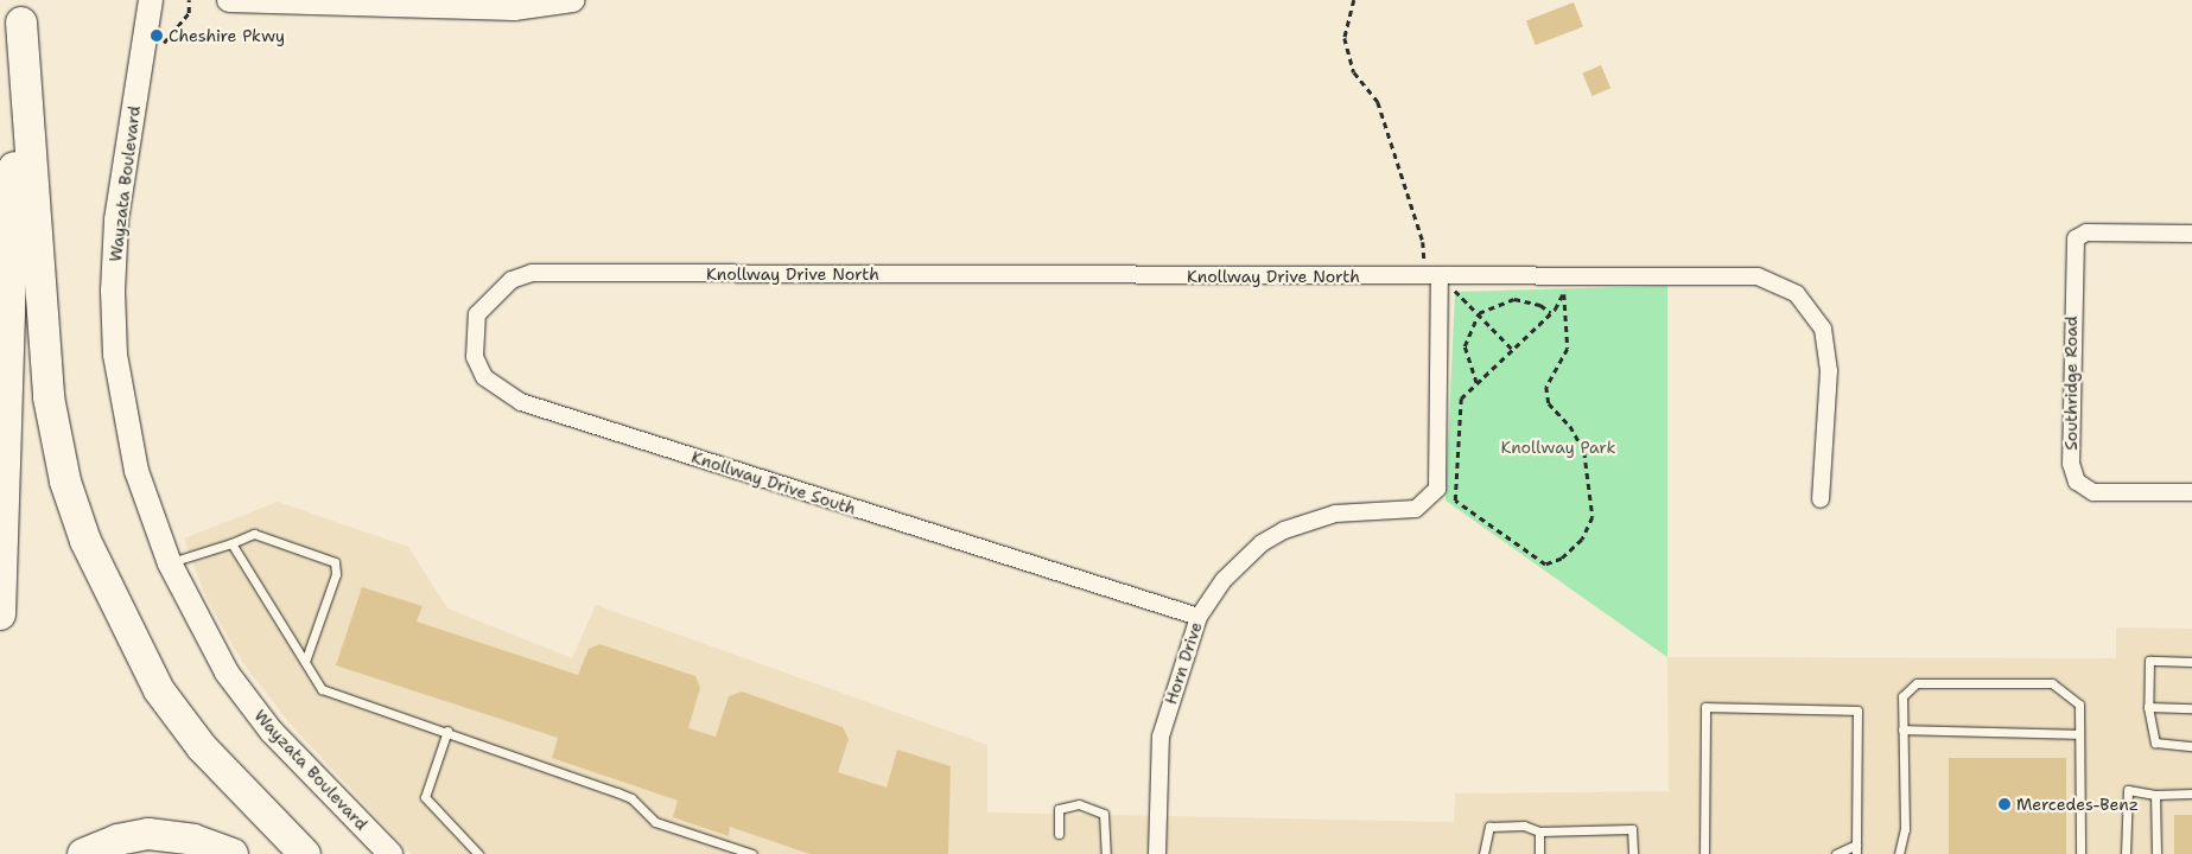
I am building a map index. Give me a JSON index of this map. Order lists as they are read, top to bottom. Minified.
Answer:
{"streets":{"street":["Wayzata Boulevard","Knollway Drive North","Southridge Road","Knollway Drive South","Horn Drive"]},"crossings":[["Knollway Drive North","Knollway Drive South"],["Knollway Drive North","Horn Drive"],["Knollway Drive South","Horn Drive"]],"parks":["Knollway Park"],"places":["Cheshire Pkwy","Mercedes-Benz"]}
